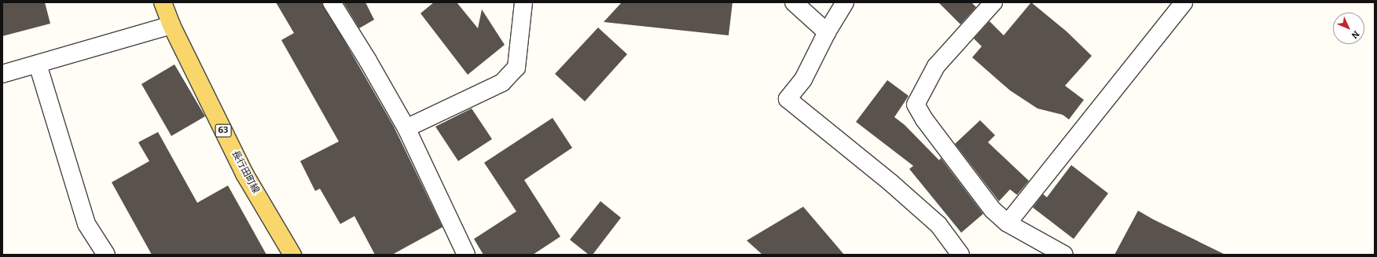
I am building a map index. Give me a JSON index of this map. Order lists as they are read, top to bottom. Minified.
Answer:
{"streets":{"main road":["63","長行田町線"]},"north":"bottom right"}
